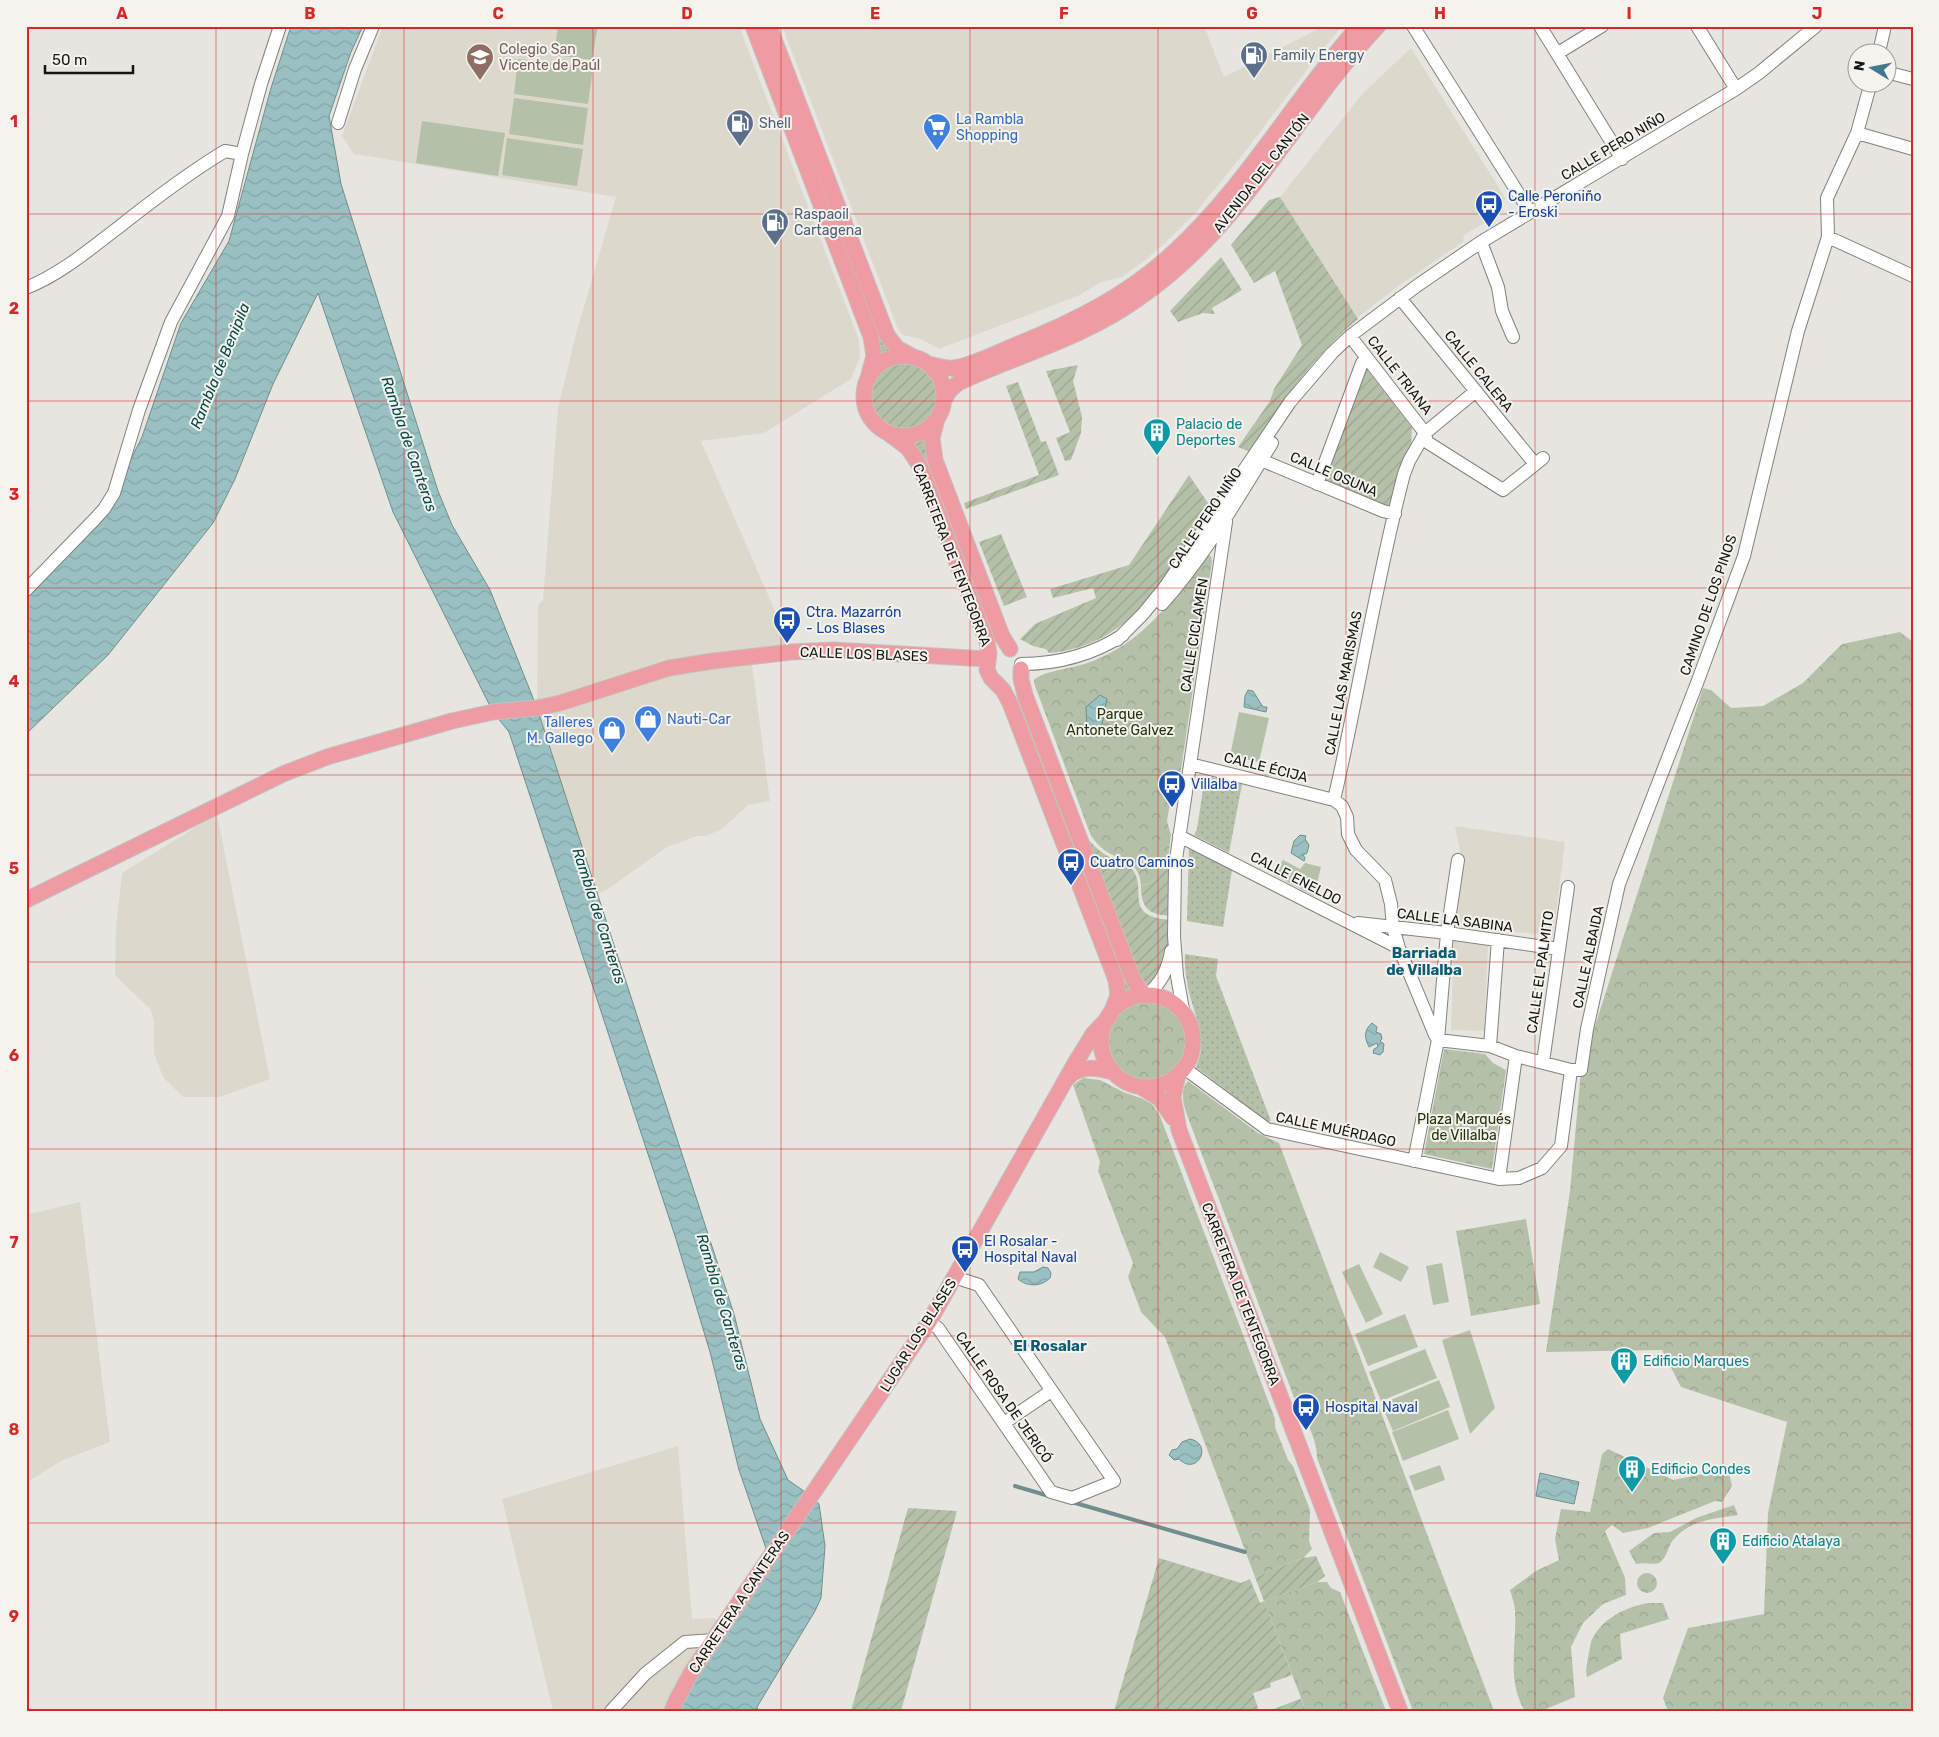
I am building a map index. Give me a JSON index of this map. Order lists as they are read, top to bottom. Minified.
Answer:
{"streets":{"main road":["AVENIDA DEL CANTÓN","CARRETERA DE TENTEGORRA","CALLE LOS BLASES","LUGAR LOS BLASES","CARRETERA A CANTERAS"],"street":["CALLE PERO NIÑO","CALLE CALERA","CALLE TRIANA","CALLE OSUNA","CAMINO DE LOS PINOS","CALLE CICLAMEN","CALLE LAS MARISMAS","CALLE ÉCIJA","CALLE ENELDO","CALLE LA SABINA","CALLE ALBAIDA","CALLE EL PALMITO","CALLE MUÉRDAGO","CALLE ROSA DE JERICÓ"]},"crossings":[["CALLE PERO NIÑO","CALLE CALERA"],["CALLE PERO NIÑO","CALLE TRIANA"],["CALLE PERO NIÑO","CALLE OSUNA"],["CALLE PERO NIÑO","CARRETERA DE TENTEGORRA"],["CALLE PERO NIÑO","CALLE CICLAMEN"],["CALLE PERO NIÑO","CALLE LOS BLASES"],["AVENIDA DEL CANTÓN","CARRETERA DE TENTEGORRA"],["CALLE CALERA","CALLE TRIANA"],["CALLE TRIANA","CALLE LAS MARISMAS"],["CALLE OSUNA","CALLE LAS MARISMAS"],["CARRETERA DE TENTEGORRA","CALLE CICLAMEN"],["CARRETERA DE TENTEGORRA","CALLE LOS BLASES"],["CARRETERA DE TENTEGORRA","CALLE MUÉRDAGO"],["CARRETERA DE TENTEGORRA","LUGAR LOS BLASES"],["CAMINO DE LOS PINOS","CALLE ALBAIDA"],["CALLE CICLAMEN","CALLE ÉCIJA"],["CALLE CICLAMEN","CALLE ENELDO"],["CALLE CICLAMEN","CALLE MUÉRDAGO"],["CALLE CICLAMEN","LUGAR LOS BLASES"],["CALLE LAS MARISMAS","CALLE ÉCIJA"],["CALLE ENELDO","CALLE LA SABINA"],["CALLE LA SABINA","CALLE EL PALMITO"],["CALLE ALBAIDA","CALLE MUÉRDAGO"],["CALLE MUÉRDAGO","LUGAR LOS BLASES"],["LUGAR LOS BLASES","CALLE ROSA DE JERICÓ"],["LUGAR LOS BLASES","CARRETERA A CANTERAS"]],"districts":["Barriada de Villalba","El Rosalar"],"water":["Rambla de Benipila","Rambla de Canteras"],"parks":["Parque Antonete Galvez","Plaza Marqués de Villalba"],"places":{"fuel station":["Family Energy","Shell","Raspaoil Cartagena"],"school or university":["Colegio San Vicente de Paúl"],"supermarket":["La Rambla Shopping"],"bus stop":["Calle Peroniño - Eroski","Ctra. Mazarrón - Los Blases","Villalba","Cuatro Caminos","El Rosalar - Hospital Naval","Hospital Naval"],"building":["Palacio de Deportes","Edificio Marques","Edificio Condes","Edificio Atalaya"],"shop":["Nauti-Car","Talleres M. Gallego"]},"scale_bar":"50 m","north":"left","grid":{"columns":["A","B","C","D","E","F","G","H","I","J"],"rows":["1","2","3","4","5","6","7","8","9"]}}
